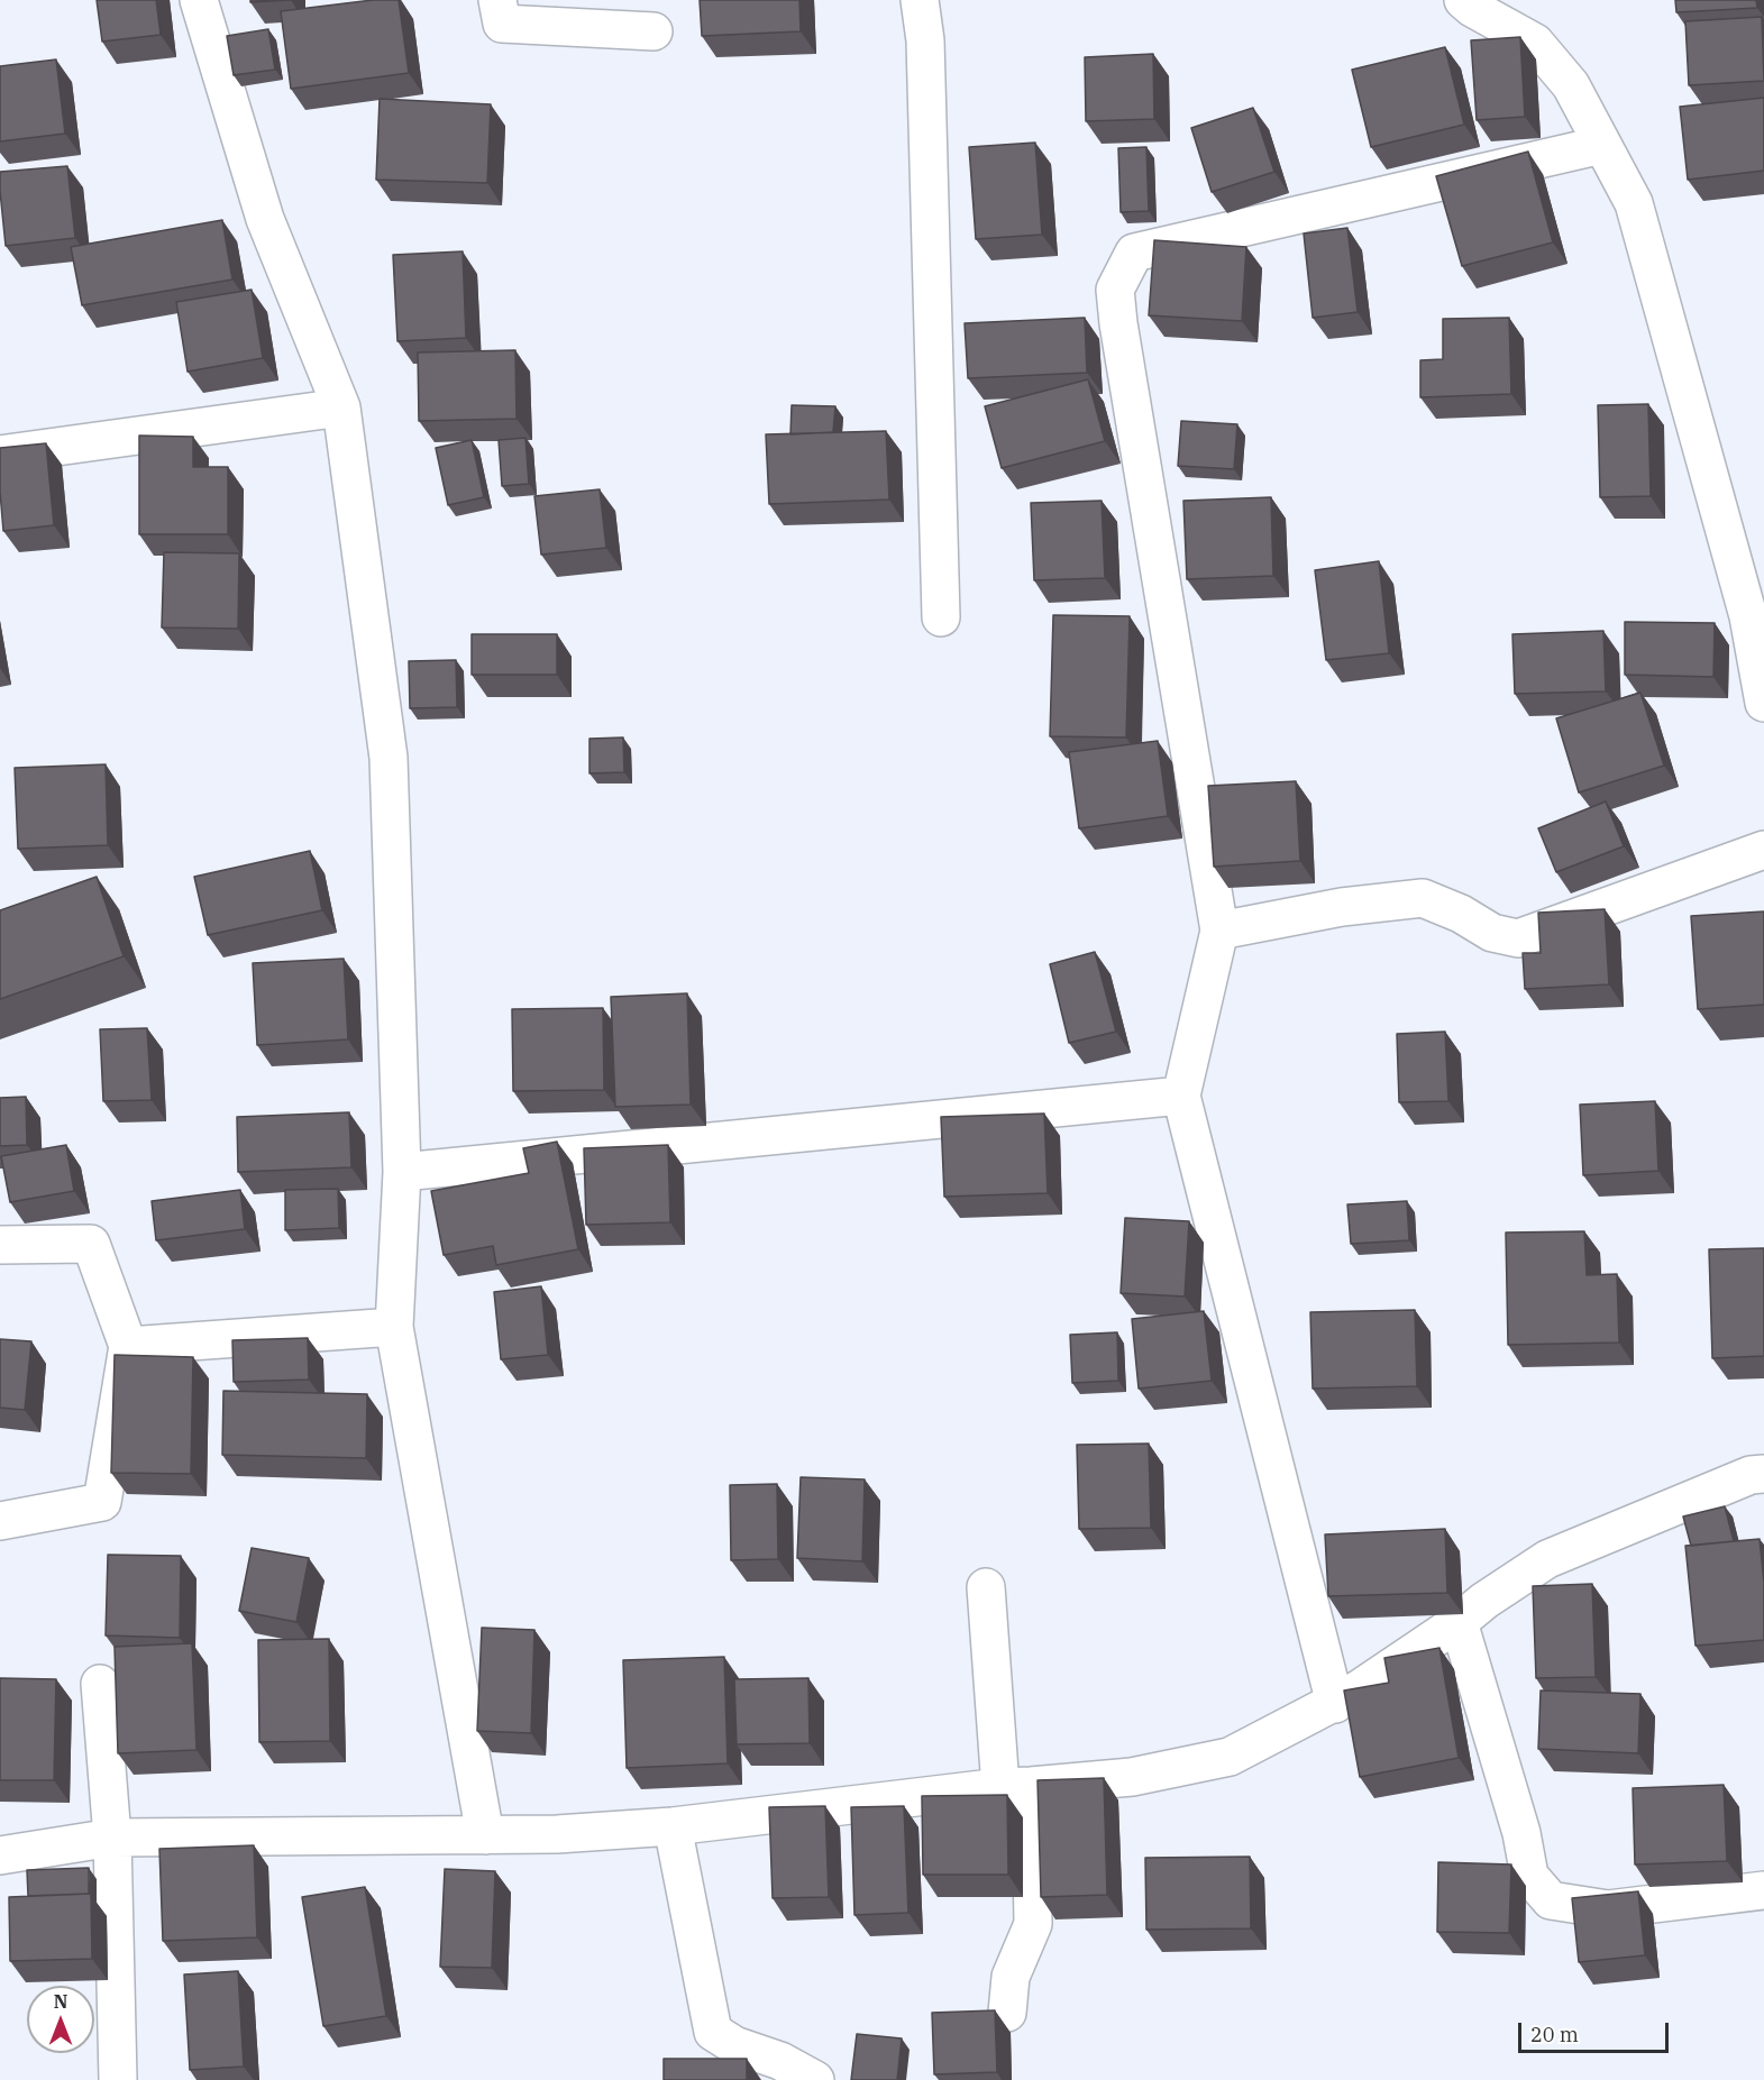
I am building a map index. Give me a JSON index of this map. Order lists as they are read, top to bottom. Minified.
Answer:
{"scale_bar":"20 m","north":"top"}
